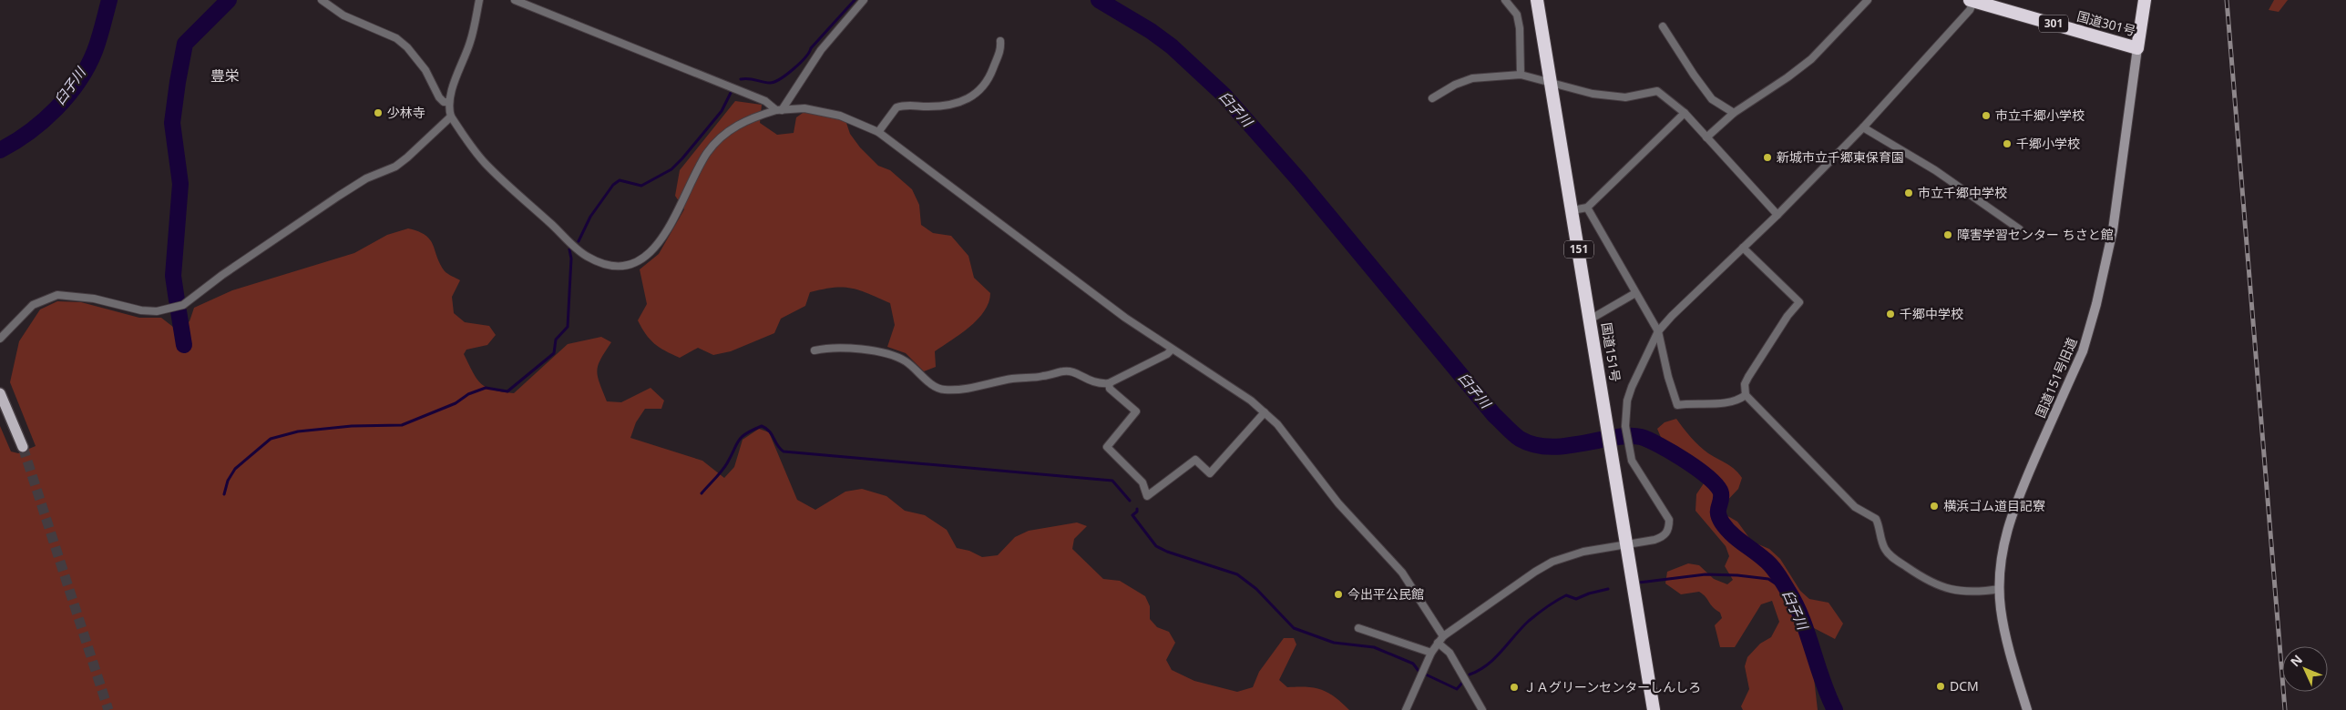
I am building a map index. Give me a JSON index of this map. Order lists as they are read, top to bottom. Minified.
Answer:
{"streets":{"highway":["301","国道301号","151","国道151号"],"street":["国道151号旧道"]},"crossings":[["国道301号","国道151号旧道"]],"districts":["豊栄"],"water":["臼子川"],"places":["少林寺","市立千郷小学校","千郷小学校","新城市立千郷東保育園","市立千郷中学校","障害学習センター ちさと館","千郷中学校","横浜ゴム道目記寮","今出平公民館","DCM","ＪＡグリーンセンターしんしろ"],"north":"top left"}
